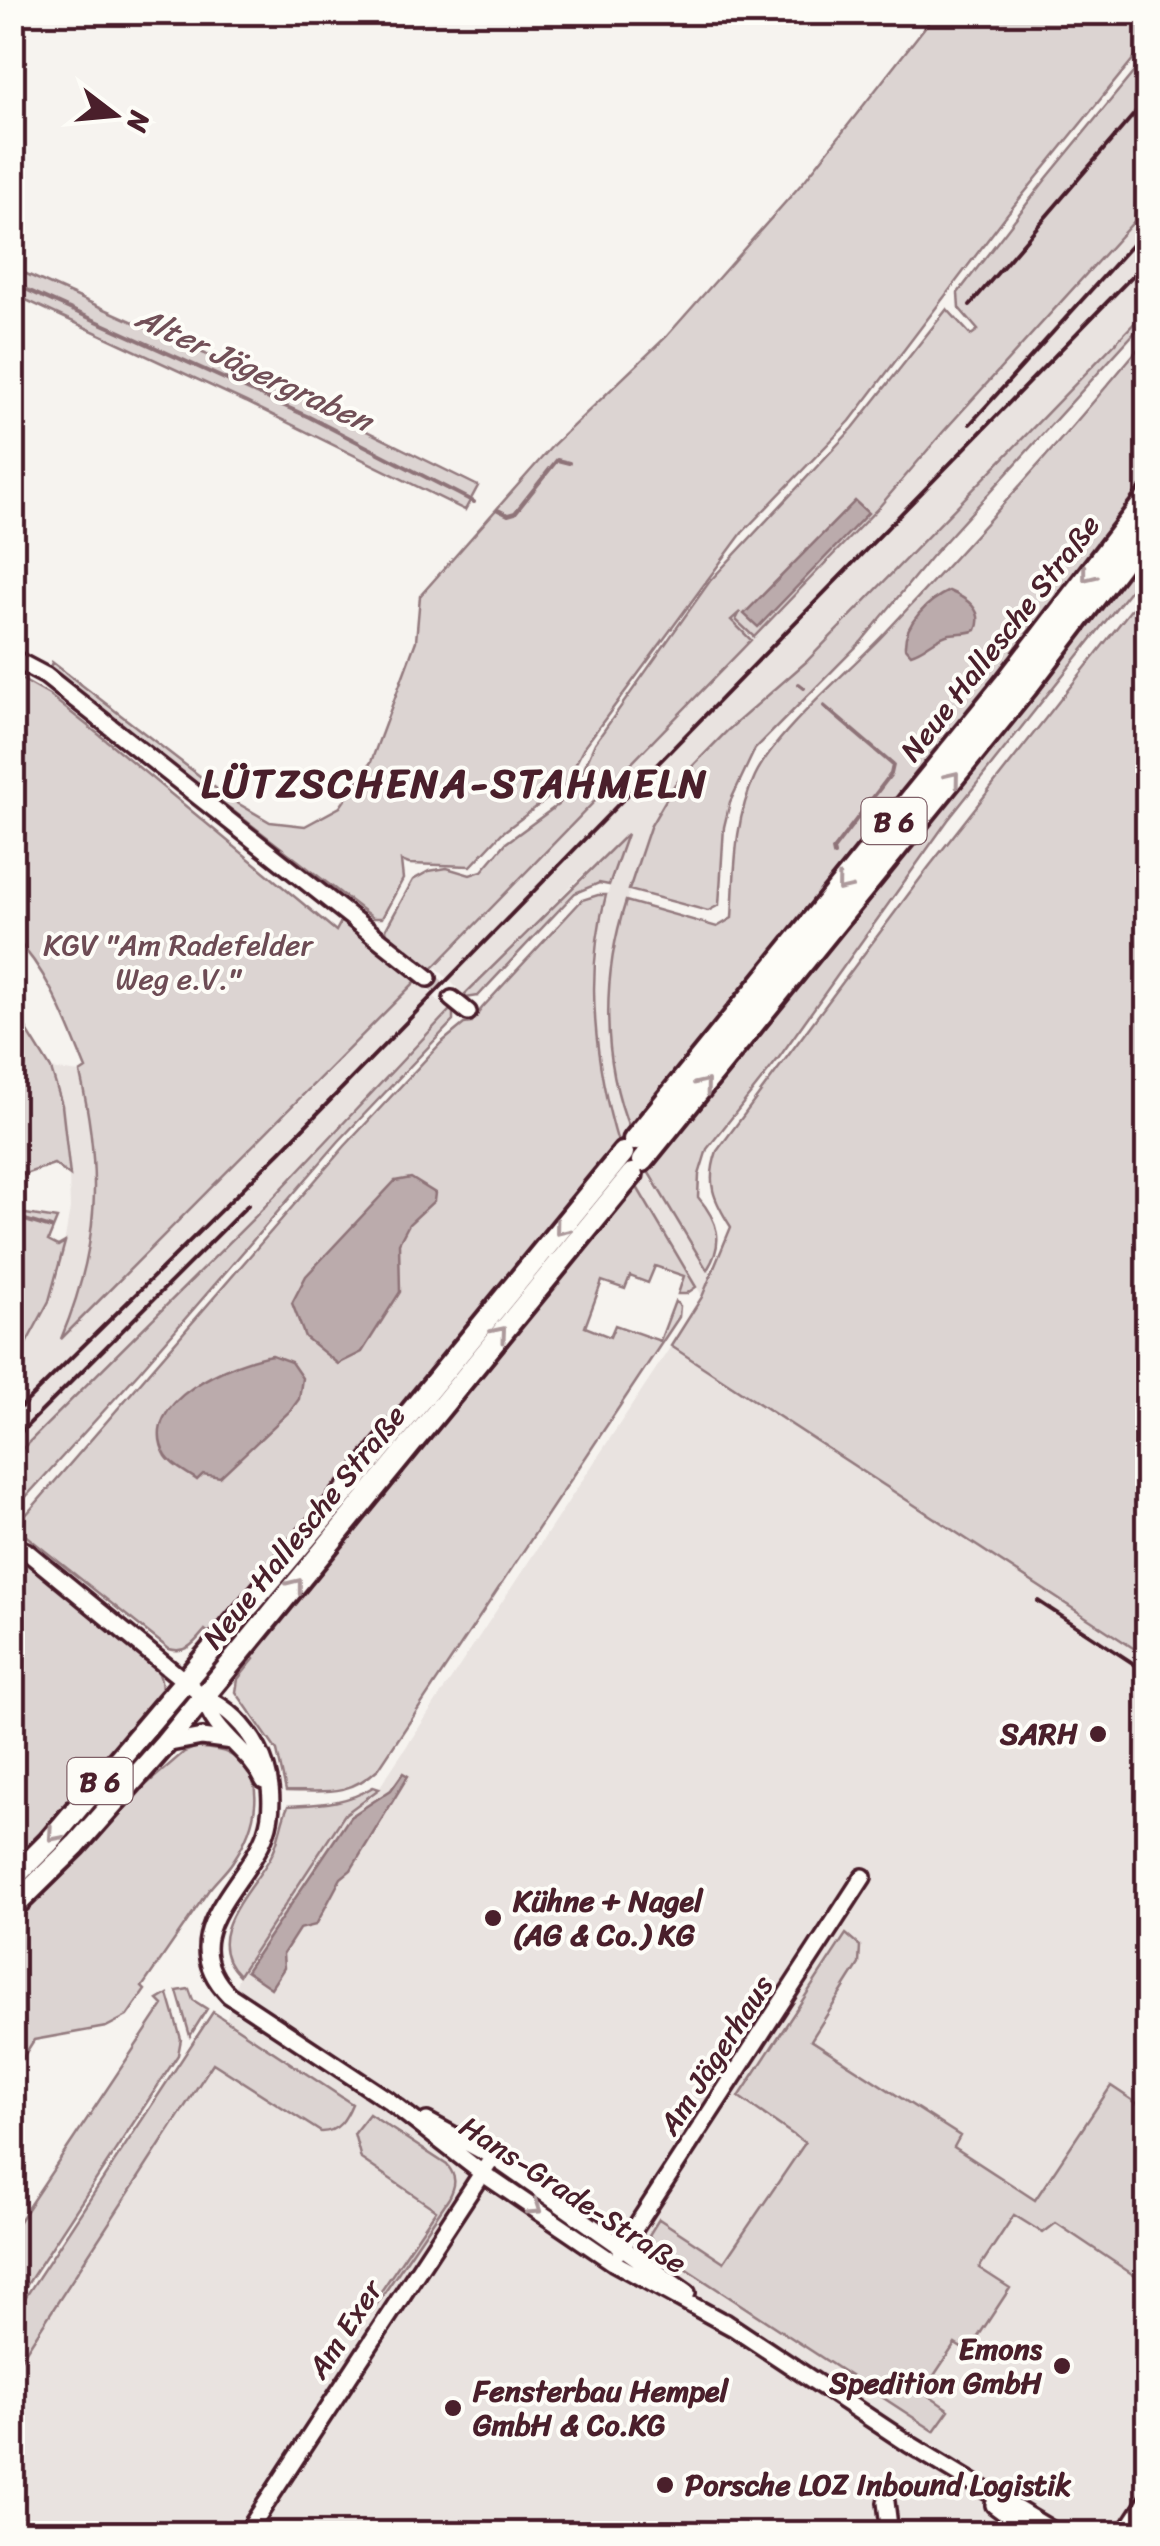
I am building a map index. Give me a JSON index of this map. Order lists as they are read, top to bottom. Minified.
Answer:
{"streets":{"main road":["Neue Hallesche Straße","B 6"],"street":["Am Jägerhaus","Hans-Grade-Straße","Am Exer"]},"crossings":[["Neue Hallesche Straße","Hans-Grade-Straße"],["Am Jägerhaus","Hans-Grade-Straße"],["Hans-Grade-Straße","Am Exer"]],"districts":["LÜTZSCHENA-STAHMELN"],"water":["Alter Jägergraben"],"parks":["KGV \"Am Radefelder Weg e.V.\""],"places":["SARH","Kühne + Nagel (AG & Co.) KG","Emons Spedition GmbH","Fensterbau Hempel GmbH & Co.KG","Porsche LOZ Inbound Logistik"],"north":"right"}
